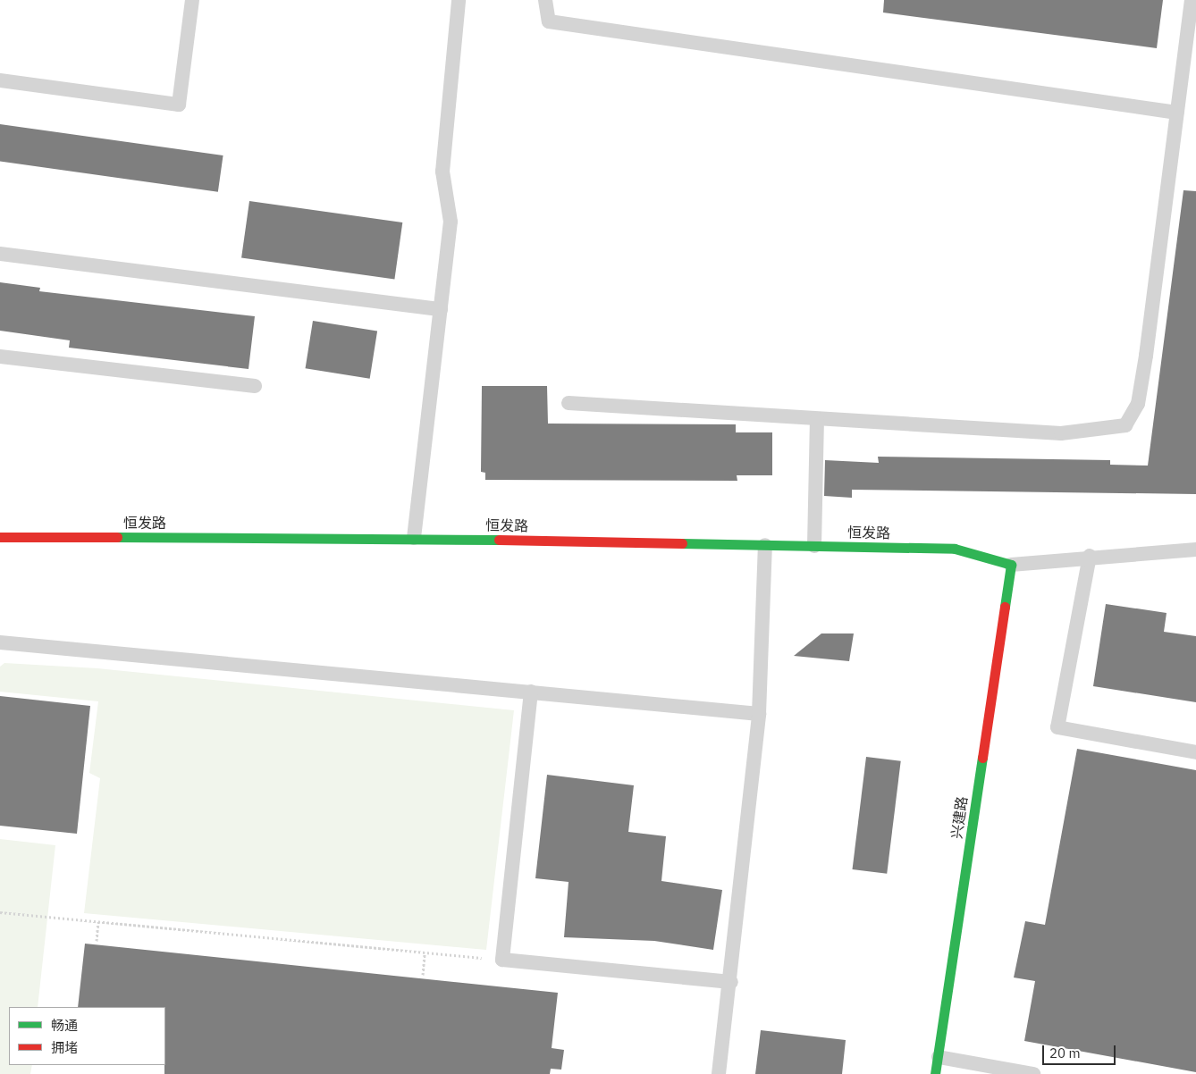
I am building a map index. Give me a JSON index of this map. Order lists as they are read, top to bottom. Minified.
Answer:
{"streets":{"street":["恒发路","兴建路"]},"crossings":[["恒发路","兴建路"]],"legend":["畅通","拥堵"],"scale_bar":"20 m"}
